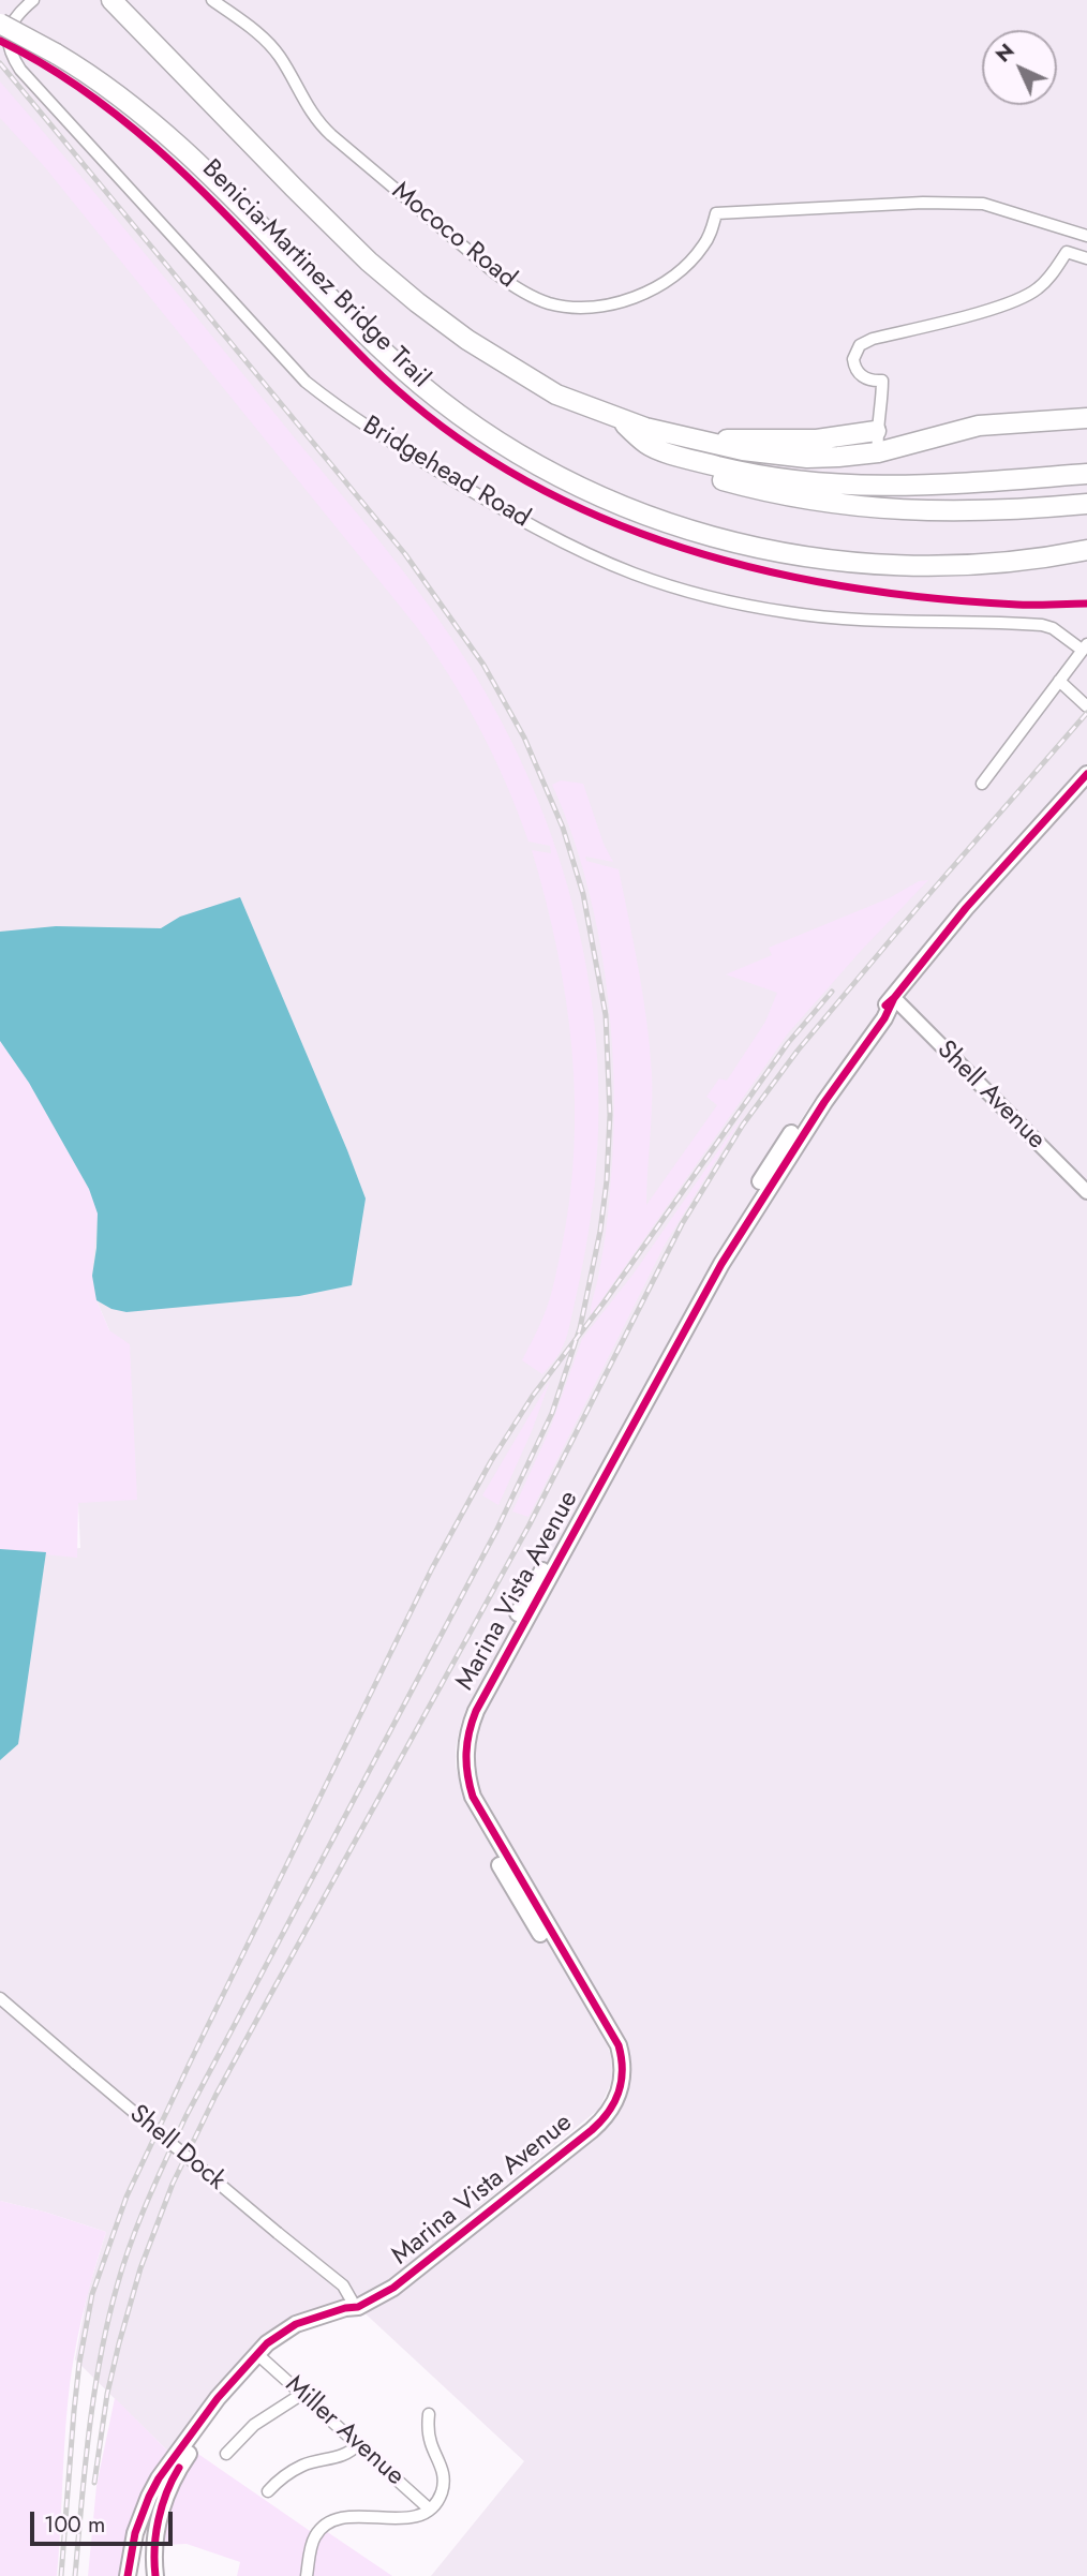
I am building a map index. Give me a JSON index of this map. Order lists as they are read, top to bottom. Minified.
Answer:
{"streets":{"main road":["Marina Vista Avenue"],"street":["Mococo Road","Bridgehead Road","Shell Avenue","Shell Dock","Miller Avenue"],"cycle path":["Benicia-Martinez Bridge Trail"]},"crossings":[["Shell Avenue","Marina Vista Avenue"],["Marina Vista Avenue","Shell Dock"],["Marina Vista Avenue","Miller Avenue"]],"scale_bar":"100 m","north":"top left"}
